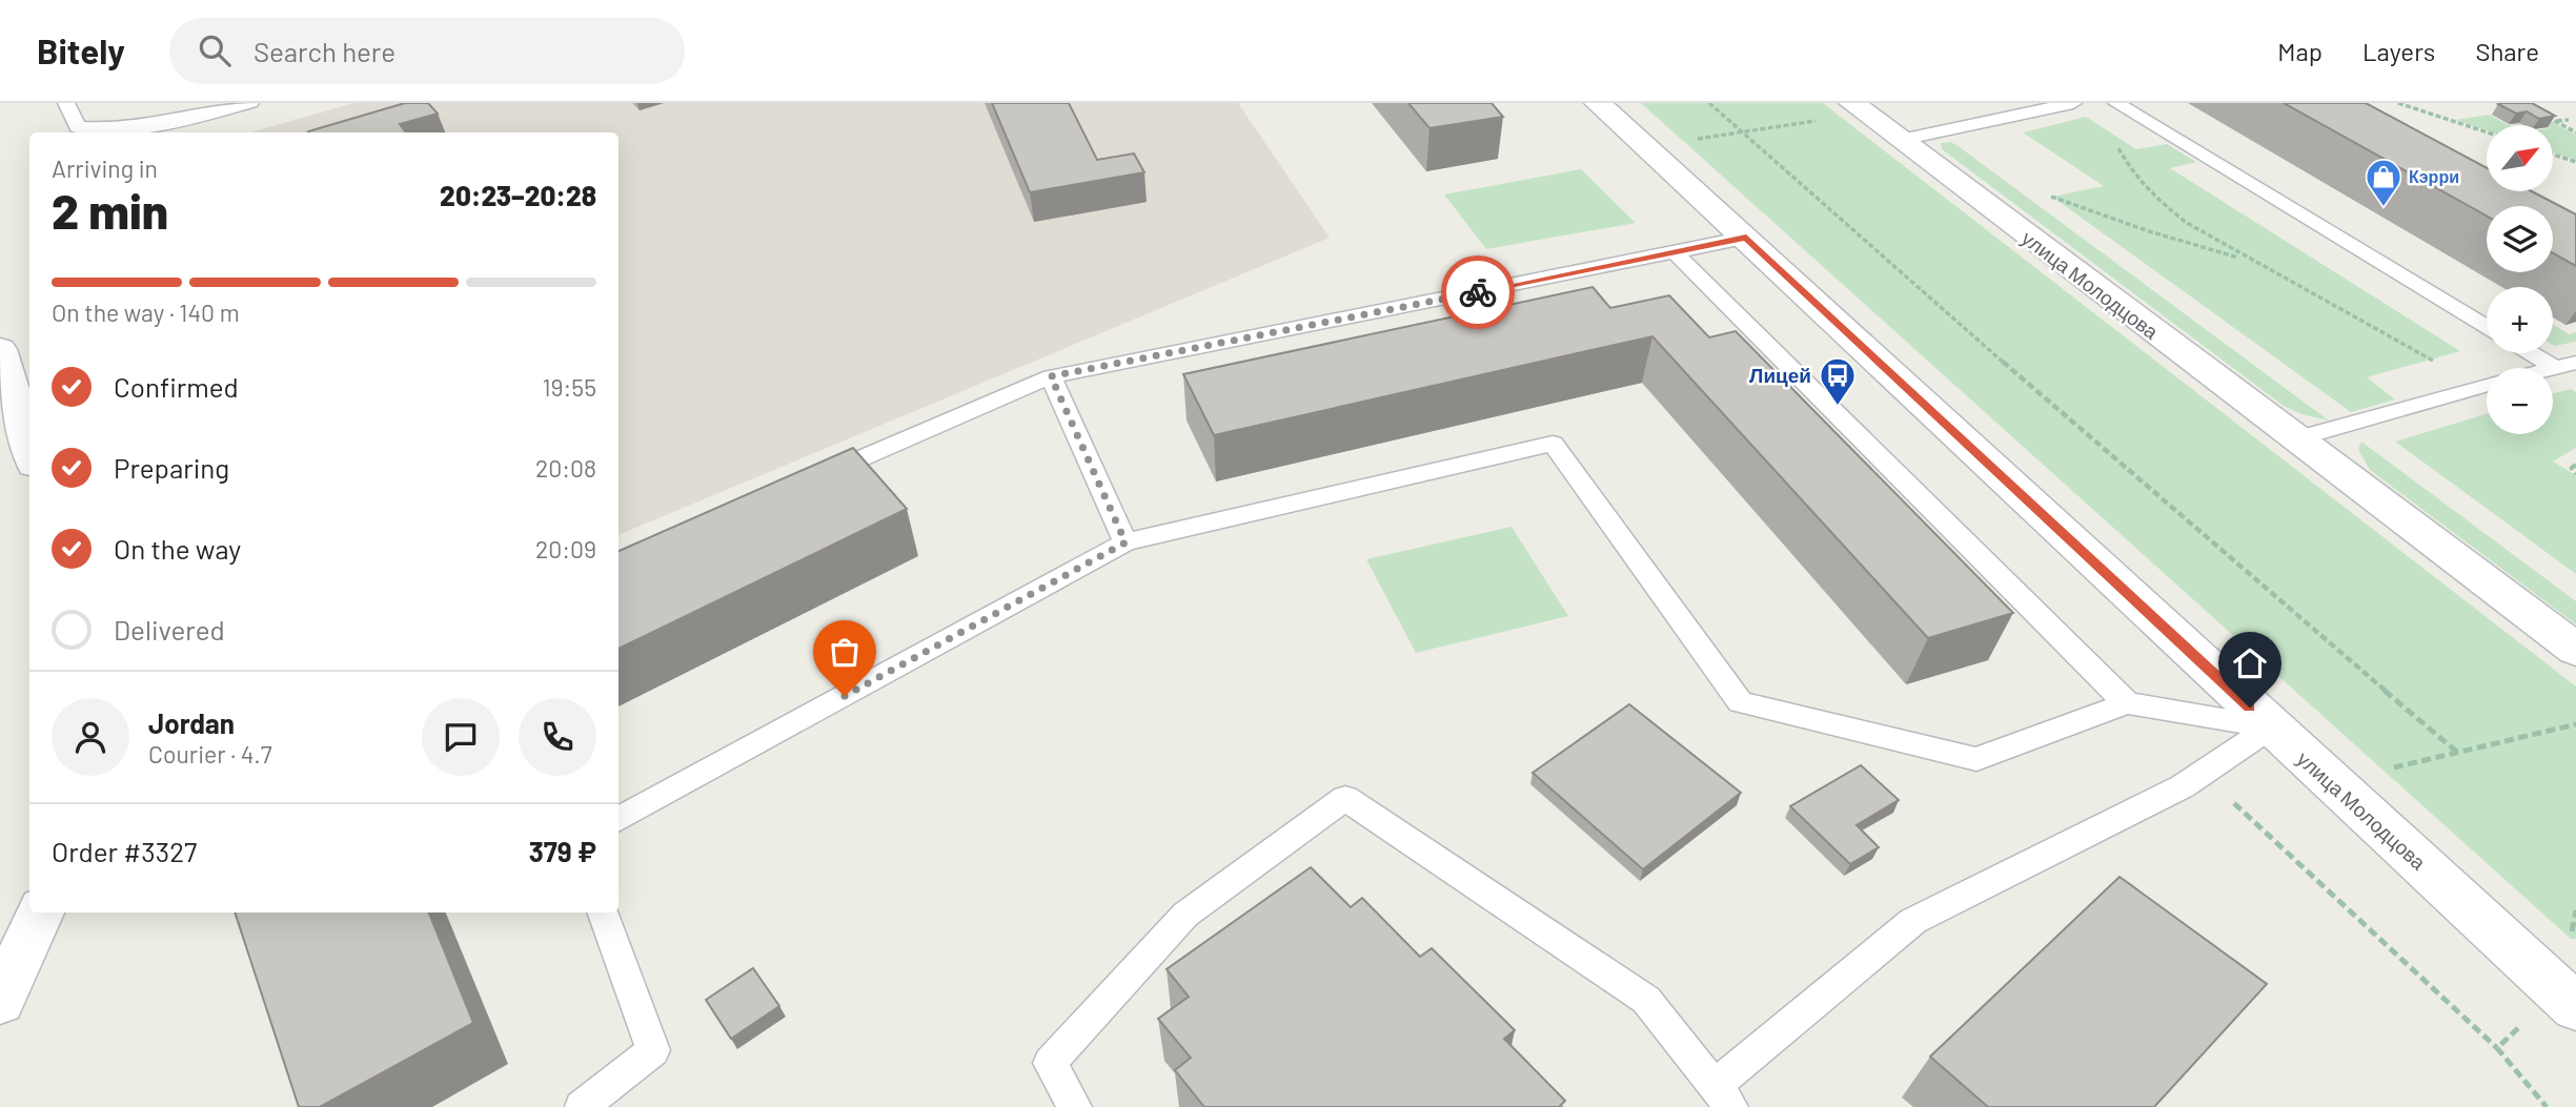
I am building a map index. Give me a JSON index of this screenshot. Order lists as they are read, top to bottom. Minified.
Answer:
{"streets":{"street":["улица Молодцова"]},"places":{"shop":["Кэрри"],"bus stop":["Лицей"]},"north":"top right","page":{"header":"Bitely","search":"Search here","nav":["Map","Layers","Share"],"map_buttons":["+","−"],"heading":["2 min","Arriving in","20:23–20:28"],"panel":["Jordan","Courier · 4.7","Order #3327","379 ₽"],"bar":"On the way · 140 m","list":[["Confirmed","19:55"],["Preparing","20:08"],["On the way","20:09"],"Delivered"]}}
